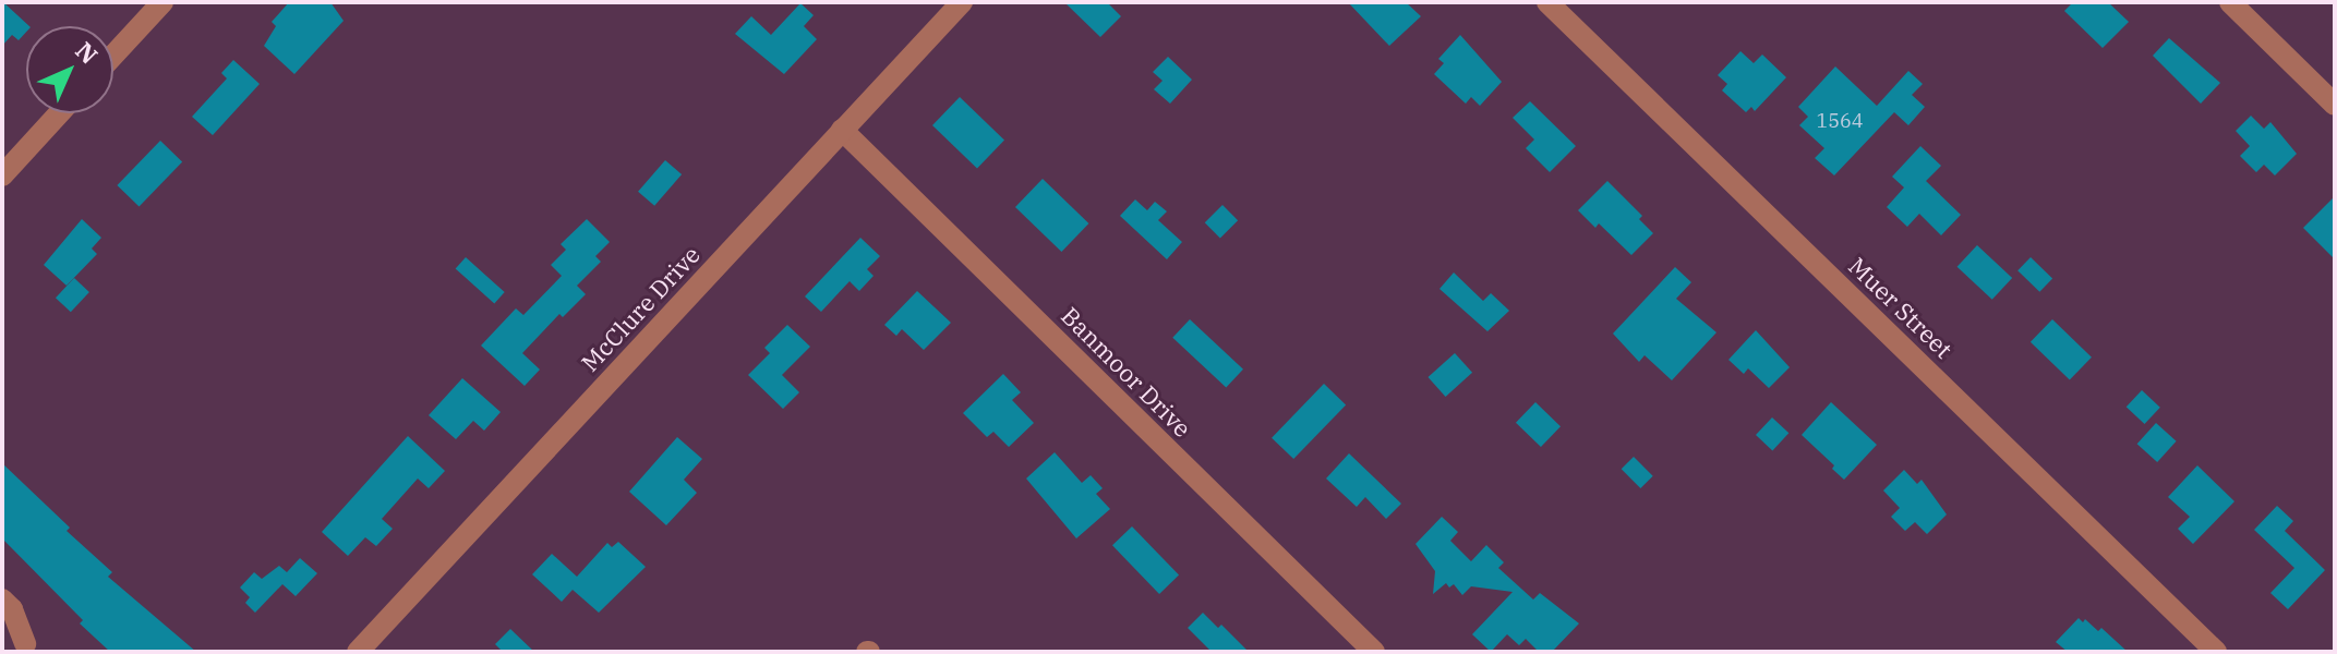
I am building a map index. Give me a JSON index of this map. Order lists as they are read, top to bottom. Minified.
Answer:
{"streets":{"street":["Muer Street","McClure Drive","Banmoor Drive"]},"crossings":[["McClure Drive","Banmoor Drive"]],"house_numbers":["1564"],"north":"top right"}
